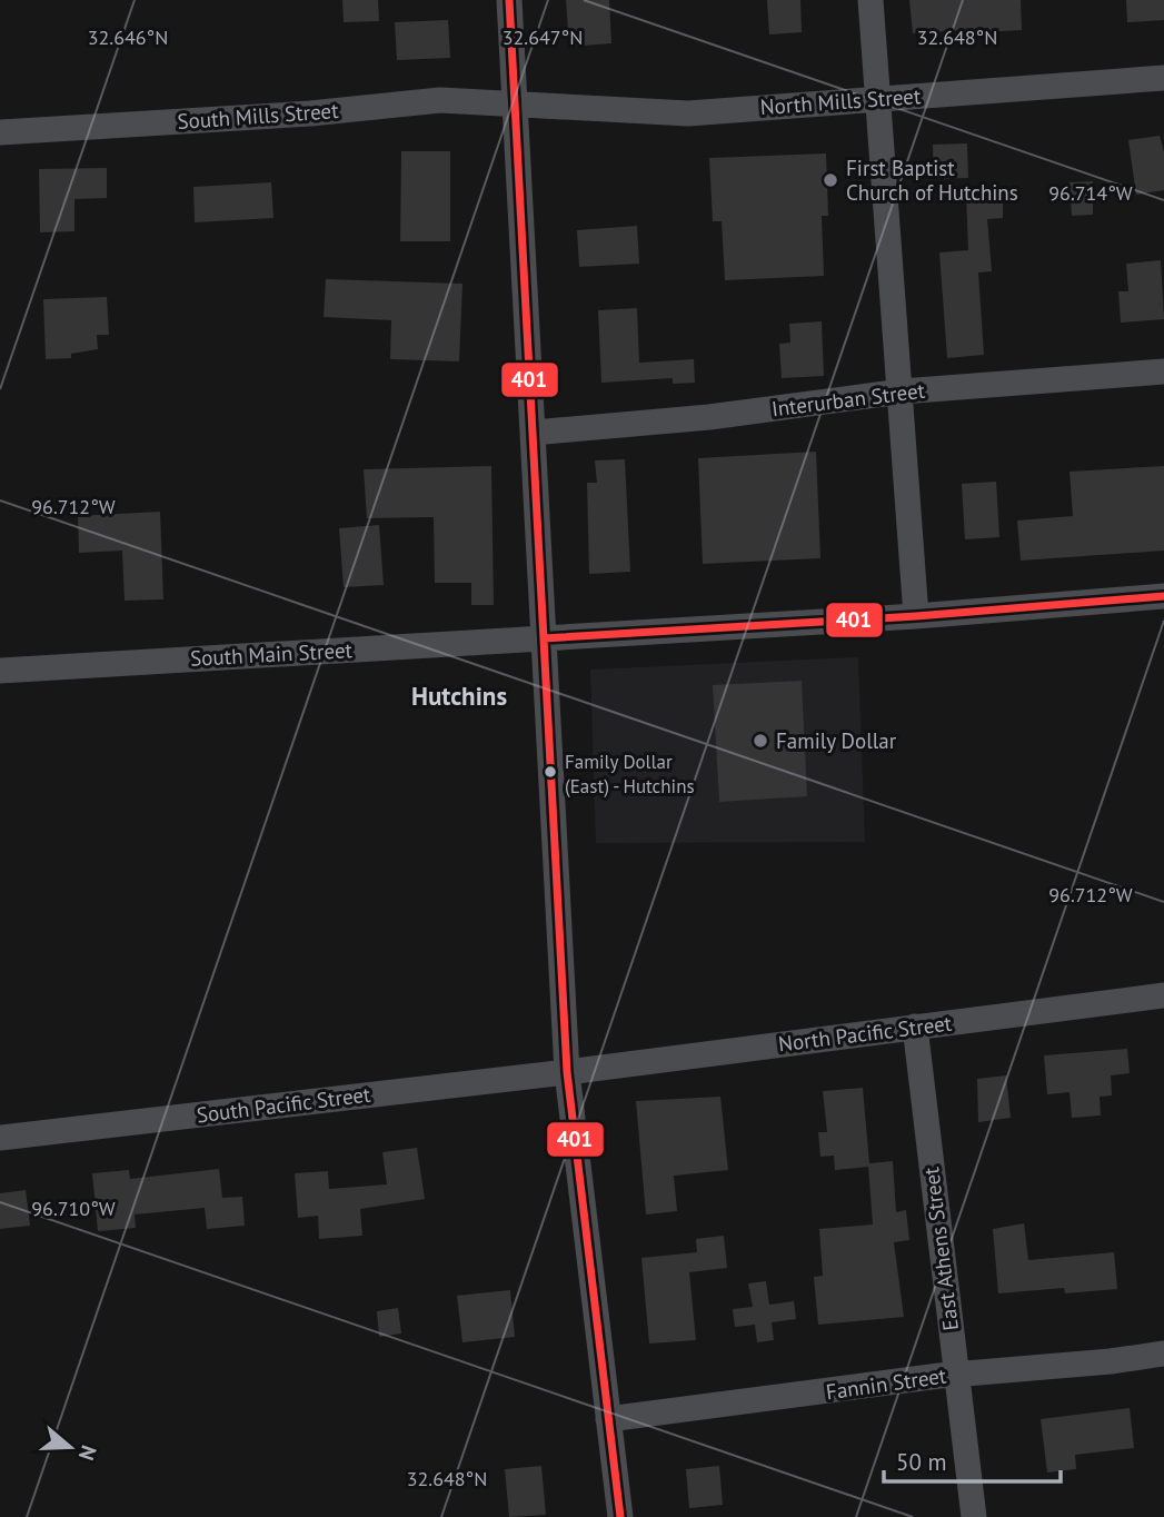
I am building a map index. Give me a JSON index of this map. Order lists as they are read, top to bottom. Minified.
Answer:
{"streets":{"street":["North Mills Street","South Mills Street","Interurban Street","South Main Street","North Pacific Street","South Pacific Street","East Athens Street","Fannin Street"]},"crossings":[["North Mills Street","South Mills Street"],["North Pacific Street","South Pacific Street"],["North Pacific Street","East Athens Street"],["East Athens Street","Fannin Street"]],"districts":["Hutchins"],"places":["First Baptist Church of Hutchins","Family Dollar","Family Dollar (East) - Hutchins"],"lines":["transit line 401"],"scale_bar":"50 m","north":"right","coordinates":["32.646°N","32.647°N","32.648°N","96.714°W","96.712°W","96.710°W"]}
